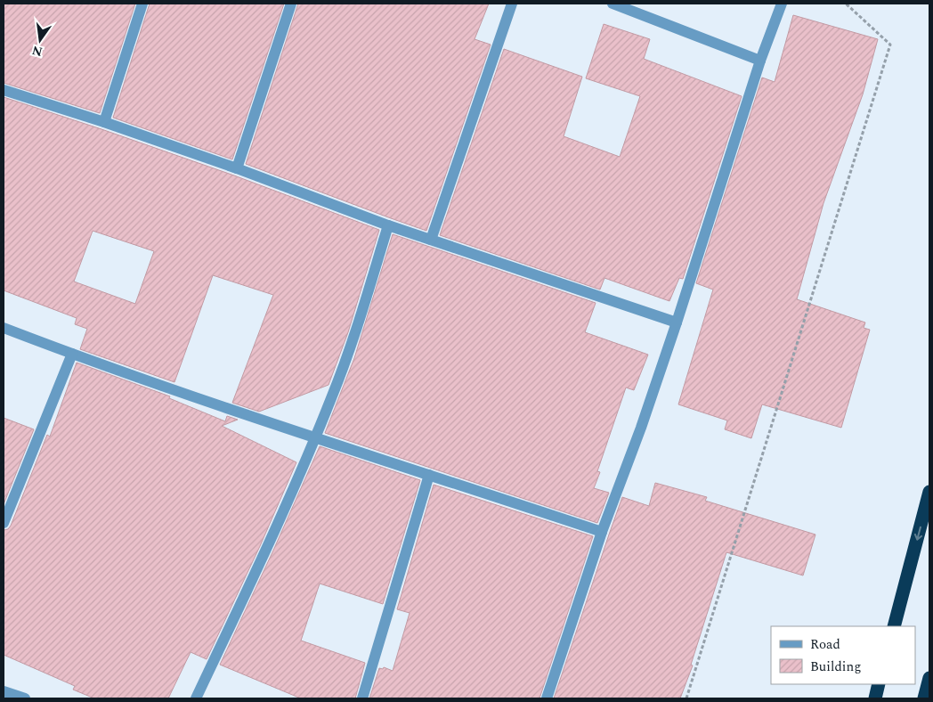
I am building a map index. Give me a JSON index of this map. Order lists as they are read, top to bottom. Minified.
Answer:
{"legend":["Road","Building"],"north":"bottom"}
